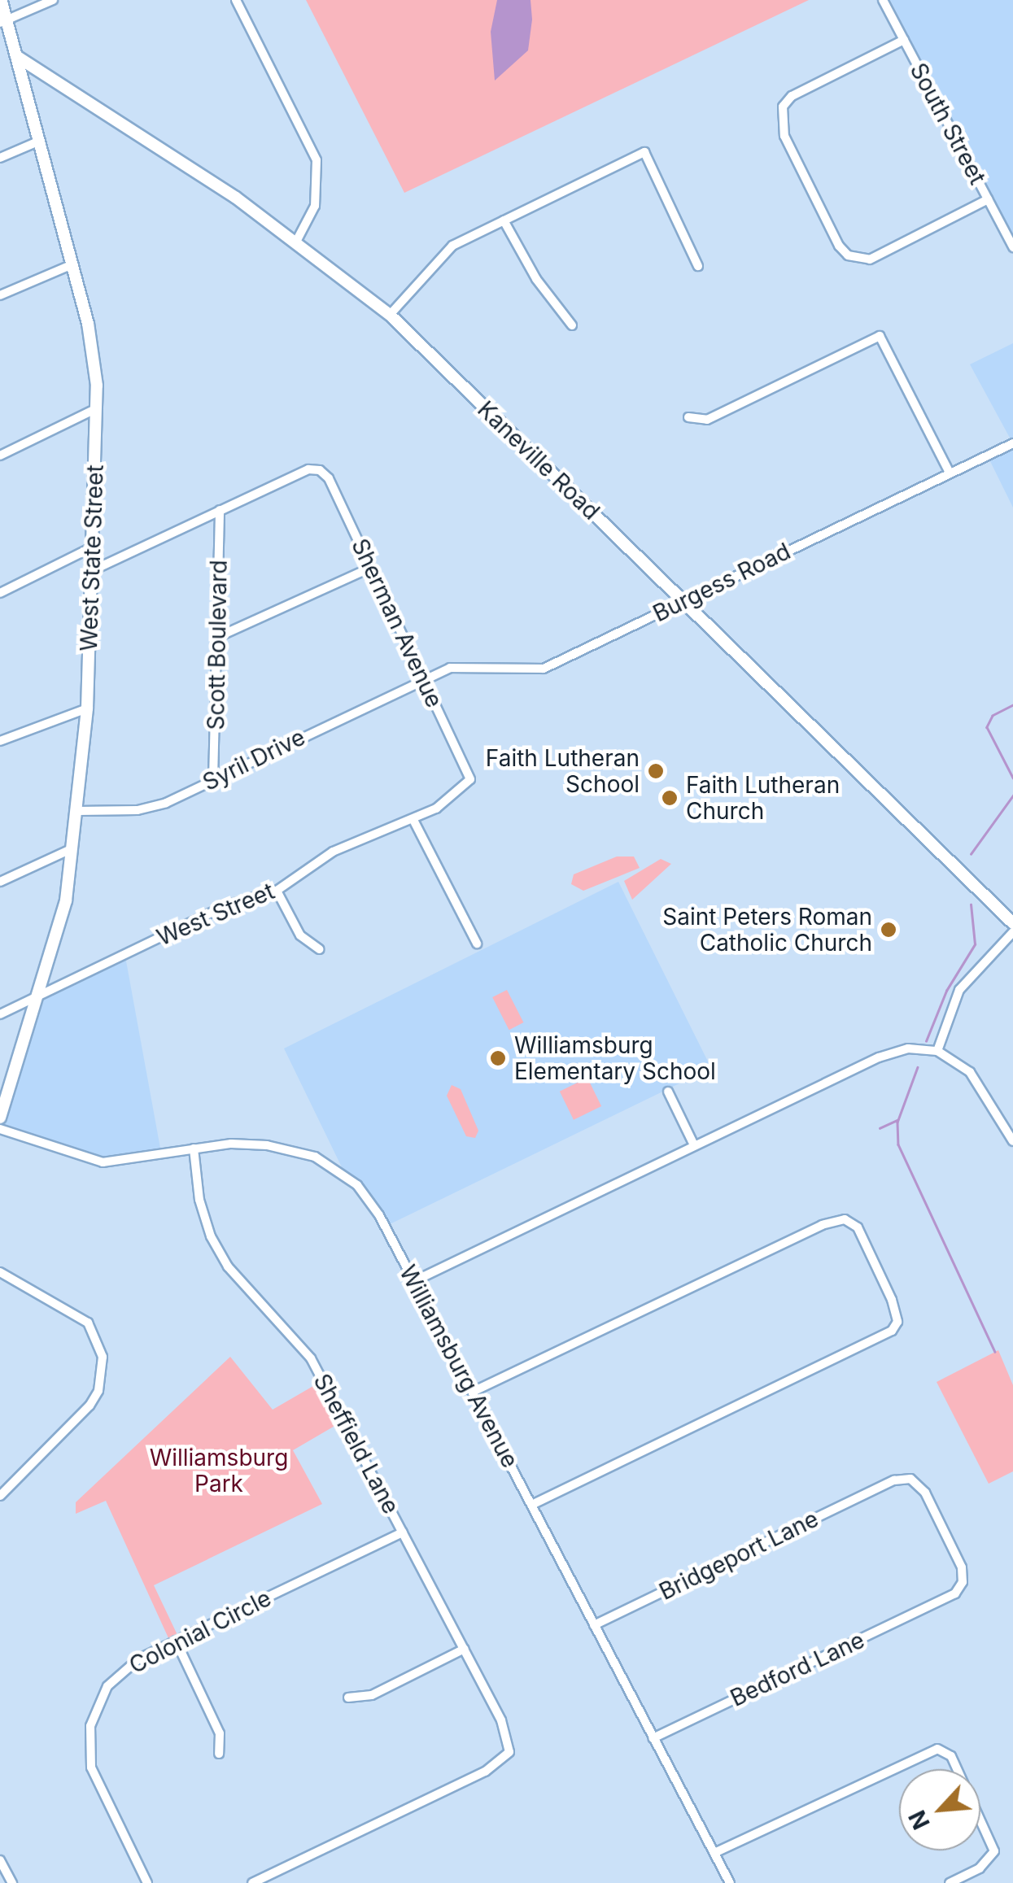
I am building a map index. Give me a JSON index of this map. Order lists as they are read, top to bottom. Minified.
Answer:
{"streets":{"main road":["Kaneville Road","West State Street"],"street":["South Street","Burgess Road","Sherman Avenue","Scott Boulevard","Syril Drive","West Street","Williamsburg Avenue","Sheffield Lane","Bridgeport Lane","Colonial Circle","Bedford Lane"]},"crossings":[["Kaneville Road","West State Street"],["Kaneville Road","Burgess Road"],["West State Street","Syril Drive"],["West State Street","West Street"],["Burgess Road","Sherman Avenue"],["Burgess Road","Syril Drive"],["Sherman Avenue","Scott Boulevard"],["Sherman Avenue","Syril Drive"],["Sherman Avenue","West Street"],["Scott Boulevard","Syril Drive"],["Williamsburg Avenue","Sheffield Lane"],["Williamsburg Avenue","Bridgeport Lane"],["Williamsburg Avenue","Bedford Lane"],["Sheffield Lane","Colonial Circle"],["Bridgeport Lane","Bedford Lane"]],"parks":["Williamsburg Park"],"places":["Faith Lutheran School","Faith Lutheran Church","Saint Peters Roman Catholic Church","Williamsburg Elementary School"],"north":"bottom left"}
